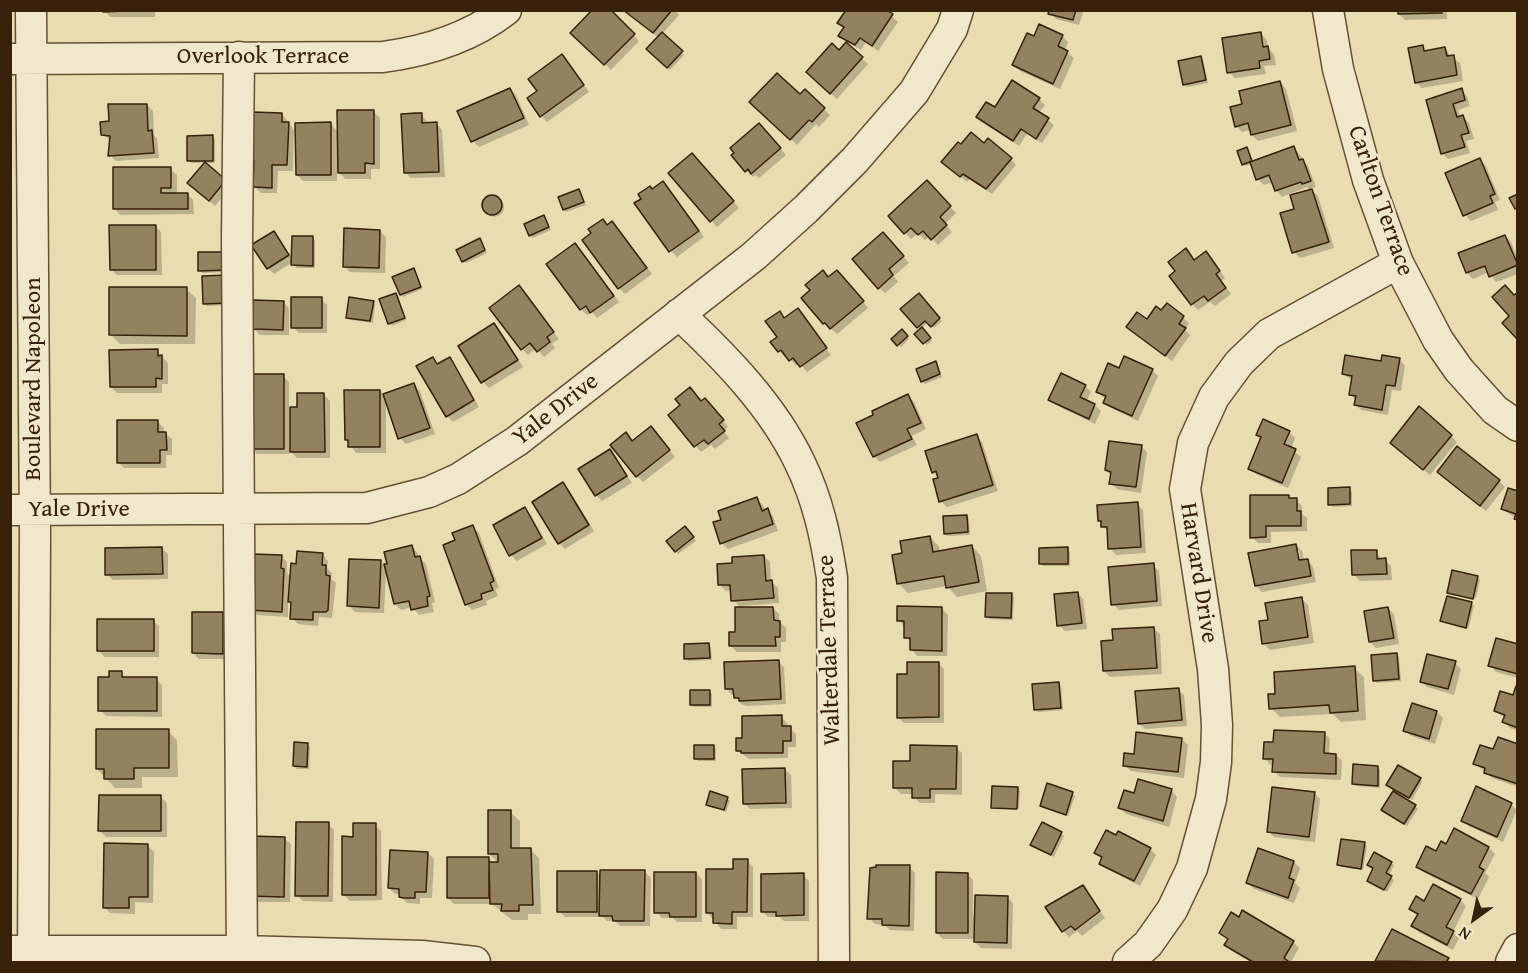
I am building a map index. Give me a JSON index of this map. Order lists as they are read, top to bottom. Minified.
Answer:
{"streets":{"street":["Overlook Terrace","Carlton Terrace","Boulevard Napoleon","Yale Drive","Harvard Drive","Walterdale Terrace"]},"crossings":[["Overlook Terrace","Boulevard Napoleon"],["Carlton Terrace","Harvard Drive"],["Boulevard Napoleon","Yale Drive"],["Yale Drive","Walterdale Terrace"]],"north":"bottom left"}
